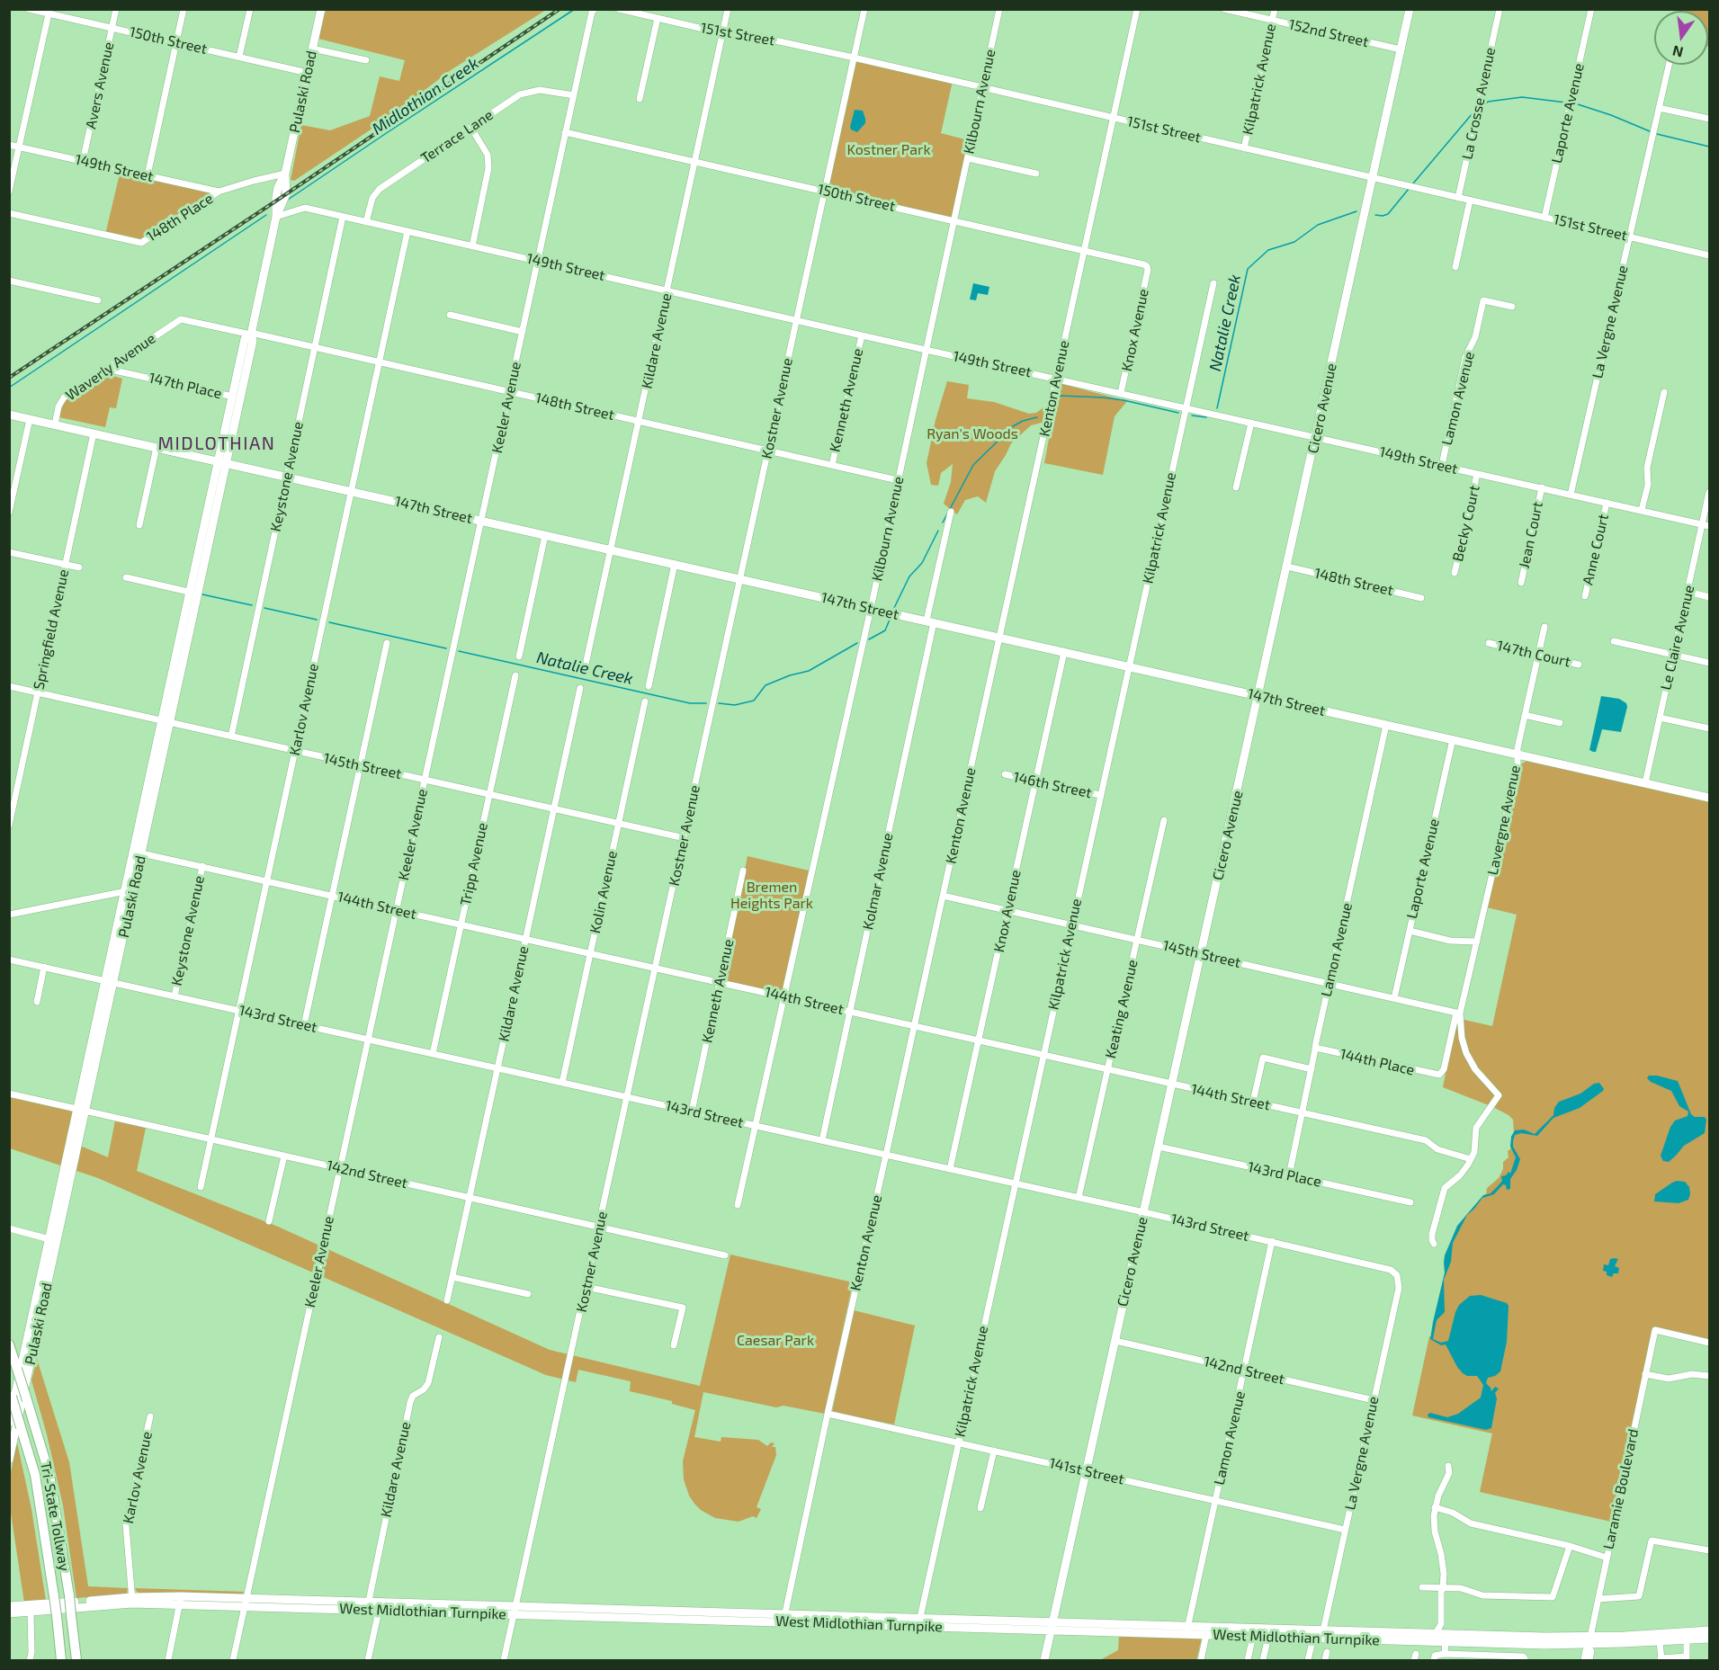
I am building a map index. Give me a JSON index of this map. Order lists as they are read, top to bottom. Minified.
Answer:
{"streets":{"highway":["Tri-State Tollway"],"main road":["Pulaski Road","Cicero Avenue","147th Street","West Midlothian Turnpike"],"street":["152nd Street","151st Street","150th Street","Kilpatrick Avenue","Avers Avenue","Kilbourn Avenue","La Crosse Avenue","Laporte Avenue","Terrace Lane","149th Street","148th Place","La Vergne Avenue","Knox Avenue","Kildare Avenue","Waverly Avenue","147th Place","Kenton Avenue","Lamon Avenue","Kenneth Avenue","148th Street","Keeler Avenue","Kostner Avenue","Keystone Avenue","Becky Court","Jean Court","Anne Court","Springfield Avenue","Le Claire Avenue","147th Court","Karlov Avenue","145th Street","146th Street","Lavergne Avenue","Tripp Avenue","Kolmar Avenue","Kolin Avenue","144th Street","Keating Avenue","143rd Street","144th Place","142nd Street","143rd Place","141st Street","Laramie Boulevard"]},"crossings":[["152nd Street","Kilpatrick Avenue"],["152nd Street","Cicero Avenue"],["151st Street","Kilpatrick Avenue"],["151st Street","Kilbourn Avenue"],["151st Street","La Crosse Avenue"],["151st Street","Laporte Avenue"],["151st Street","La Vergne Avenue"],["151st Street","Kildare Avenue"],["151st Street","Kenton Avenue"],["151st Street","Kostner Avenue"],["151st Street","Cicero Avenue"],["150th Street","Avers Avenue"],["150th Street","Pulaski Road"],["150th Street","Kilbourn Avenue"],["150th Street","Knox Avenue"],["150th Street","Kildare Avenue"],["150th Street","Kenton Avenue"],["150th Street","Keeler Avenue"],["150th Street","Kostner Avenue"],["Kilpatrick Avenue","149th Street"],["Kilpatrick Avenue","147th Street"],["Kilpatrick Avenue","145th Street"],["Kilpatrick Avenue","146th Street"],["Kilpatrick Avenue","144th Street"],["Kilpatrick Avenue","143rd Street"],["Kilpatrick Avenue","141st Street"],["Kilpatrick Avenue","West Midlothian Turnpike"],["Avers Avenue","149th Street"],["Pulaski Road","149th Street"],["Pulaski Road","148th Place"],["Pulaski Road","147th Place"],["Pulaski Road","148th Street"],["Pulaski Road","147th Street"],["Pulaski Road","145th Street"],["Pulaski Road","144th Street"],["Pulaski Road","143rd Street"],["Pulaski Road","142nd Street"],["Kilbourn Avenue","149th Street"],["Kilbourn Avenue","148th Street"],["Kilbourn Avenue","147th Street"],["Kilbourn Avenue","144th Street"],["Kilbourn Avenue","143rd Street"],["Laporte Avenue","147th Street"],["Laporte Avenue","145th Street"],["Terrace Lane","149th Street"],["Terrace Lane","Keeler Avenue"],["149th Street","148th Place"],["149th Street","La Vergne Avenue"],["149th Street","Knox Avenue"],["149th Street","Kildare Avenue"],["149th Street","Kenton Avenue"],["149th Street","Lamon Avenue"],["149th Street","Kenneth Avenue"],["149th Street","Keeler Avenue"],["149th Street","Kostner Avenue"],["149th Street","Cicero Avenue"],["149th Street","Keystone Avenue"],["149th Street","Becky Court"],["149th Street","Jean Court"],["149th Street","Anne Court"],["149th Street","Le Claire Avenue"],["149th Street","Karlov Avenue"],["La Vergne Avenue","143rd Street"],["La Vergne Avenue","142nd Street"],["La Vergne Avenue","141st Street"],["La Vergne Avenue","West Midlothian Turnpike"],["Knox Avenue","147th Street"],["Knox Avenue","145th Street"],["Knox Avenue","146th Street"],["Knox Avenue","144th Street"],["Knox Avenue","143rd Street"],["Kildare Avenue","148th Street"],["Kildare Avenue","147th Street"],["Kildare Avenue","145th Street"],["Kildare Avenue","144th Street"],["Kildare Avenue","143rd Street"],["Kildare Avenue","142nd Street"],["Kildare Avenue","West Midlothian Turnpike"],["Waverly Avenue","147th Place"],["Waverly Avenue","148th Street"],["Waverly Avenue","147th Street"],["Kenton Avenue","147th Street"],["Kenton Avenue","145th Street"],["Kenton Avenue","144th Street"],["Kenton Avenue","143rd Street"],["Kenton Avenue","141st Street"],["Kenton Avenue","West Midlothian Turnpike"],["Lamon Avenue","147th Street"],["Lamon Avenue","145th Street"],["Lamon Avenue","144th Street"],["Lamon Avenue","143rd Street"],["Lamon Avenue","144th Place"],["Lamon Avenue","142nd Street"],["Lamon Avenue","143rd Place"],["Lamon Avenue","141st Street"],["Lamon Avenue","West Midlothian Turnpike"],["Kenneth Avenue","148th Street"],["Kenneth Avenue","144th Street"],["Kenneth Avenue","143rd Street"],["148th Street","Keeler Avenue"],["148th Street","Kostner Avenue"],["148th Street","Cicero Avenue"],["148th Street","Keystone Avenue"],["148th Street","Karlov Avenue"],["Keeler Avenue","147th Street"],["Keeler Avenue","145th Street"],["Keeler Avenue","144th Street"],["Keeler Avenue","143rd Street"],["Keeler Avenue","142nd Street"],["Keeler Avenue","West Midlothian Turnpike"],["Kostner Avenue","147th Street"],["Kostner Avenue","145th Street"],["Kostner Avenue","144th Street"],["Kostner Avenue","143rd Street"],["Kostner Avenue","142nd Street"],["Kostner Avenue","West Midlothian Turnpike"],["Cicero Avenue","147th Street"],["Cicero Avenue","145th Street"],["Cicero Avenue","144th Street"],["Cicero Avenue","143rd Street"],["Cicero Avenue","142nd Street"],["Cicero Avenue","143rd Place"],["Cicero Avenue","141st Street"],["Cicero Avenue","West Midlothian Turnpike"],["Keystone Avenue","147th Street"],["Keystone Avenue","145th Street"],["Keystone Avenue","144th Street"],["Keystone Avenue","143rd Street"],["147th Street","Springfield Avenue"],["147th Street","Le Claire Avenue"],["147th Street","Karlov Avenue"],["147th Street","Lavergne Avenue"],["147th Street","Kolmar Avenue"],["Springfield Avenue","145th Street"],["147th Court","Lavergne Avenue"],["Karlov Avenue","145th Street"],["Karlov Avenue","144th Street"],["Karlov Avenue","143rd Street"],["Karlov Avenue","142nd Street"],["Karlov Avenue","West Midlothian Turnpike"],["145th Street","Lavergne Avenue"],["145th Street","Tripp Avenue"],["145th Street","Kolin Avenue"],["145th Street","Keating Avenue"],["Lavergne Avenue","144th Place"],["Tripp Avenue","144th Street"],["Tripp Avenue","143rd Street"],["Kolmar Avenue","144th Street"],["Kolmar Avenue","143rd Street"],["Kolin Avenue","144th Street"],["Kolin Avenue","143rd Street"],["144th Street","Keating Avenue"],["Keating Avenue","143rd Street"],["Laramie Boulevard","West Midlothian Turnpike"]],"districts":["MIDLOTHIAN"],"water":["Midlothian Creek","Natalie Creek"],"parks":["Kostner Park","Ryan's Woods","Bremen Heights Park","Caesar Park"],"north":"bottom"}
